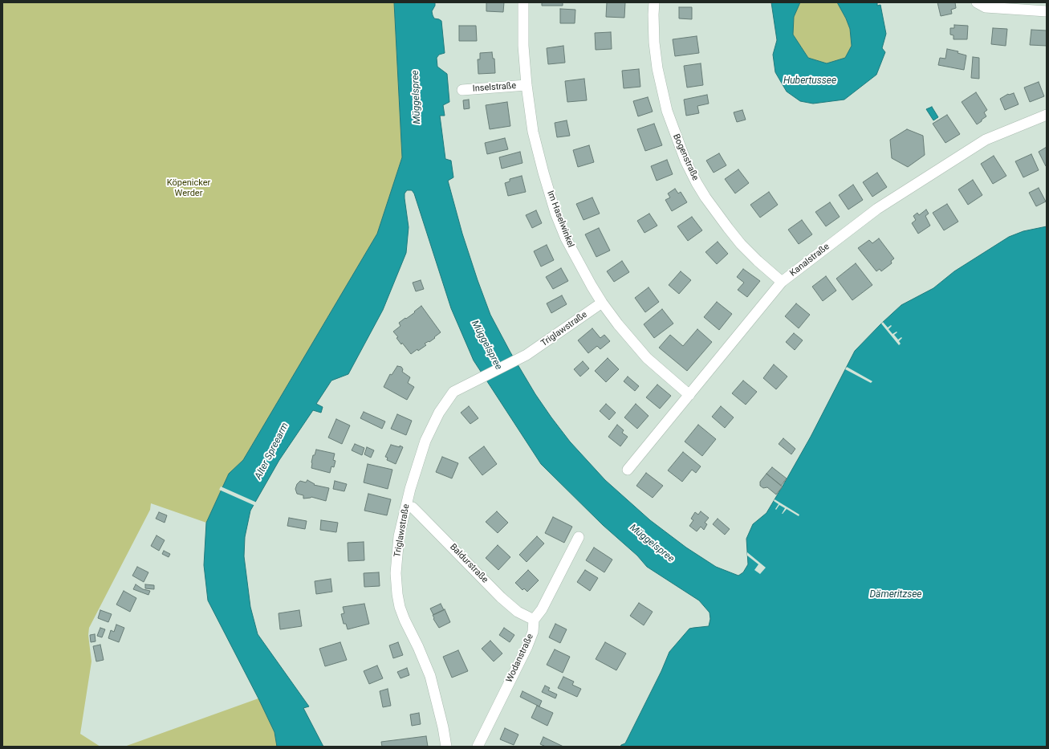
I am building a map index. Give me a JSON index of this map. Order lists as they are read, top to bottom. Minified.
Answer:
{"streets":{"street":["Inselstraße","Bogenstraße","Im Haselwinkel","Kanalstraße","Triglawstraße","Baldurstraße","Wodanstraße"]},"crossings":[["Inselstraße","Im Haselwinkel"],["Bogenstraße","Kanalstraße"],["Im Haselwinkel","Kanalstraße"],["Im Haselwinkel","Triglawstraße"],["Triglawstraße","Baldurstraße"],["Baldurstraße","Wodanstraße"]],"water":["Hubertussee","Müggelspree","Alter Spreearm","Dämeritzsee"],"parks":["Köpenicker Werder"]}
